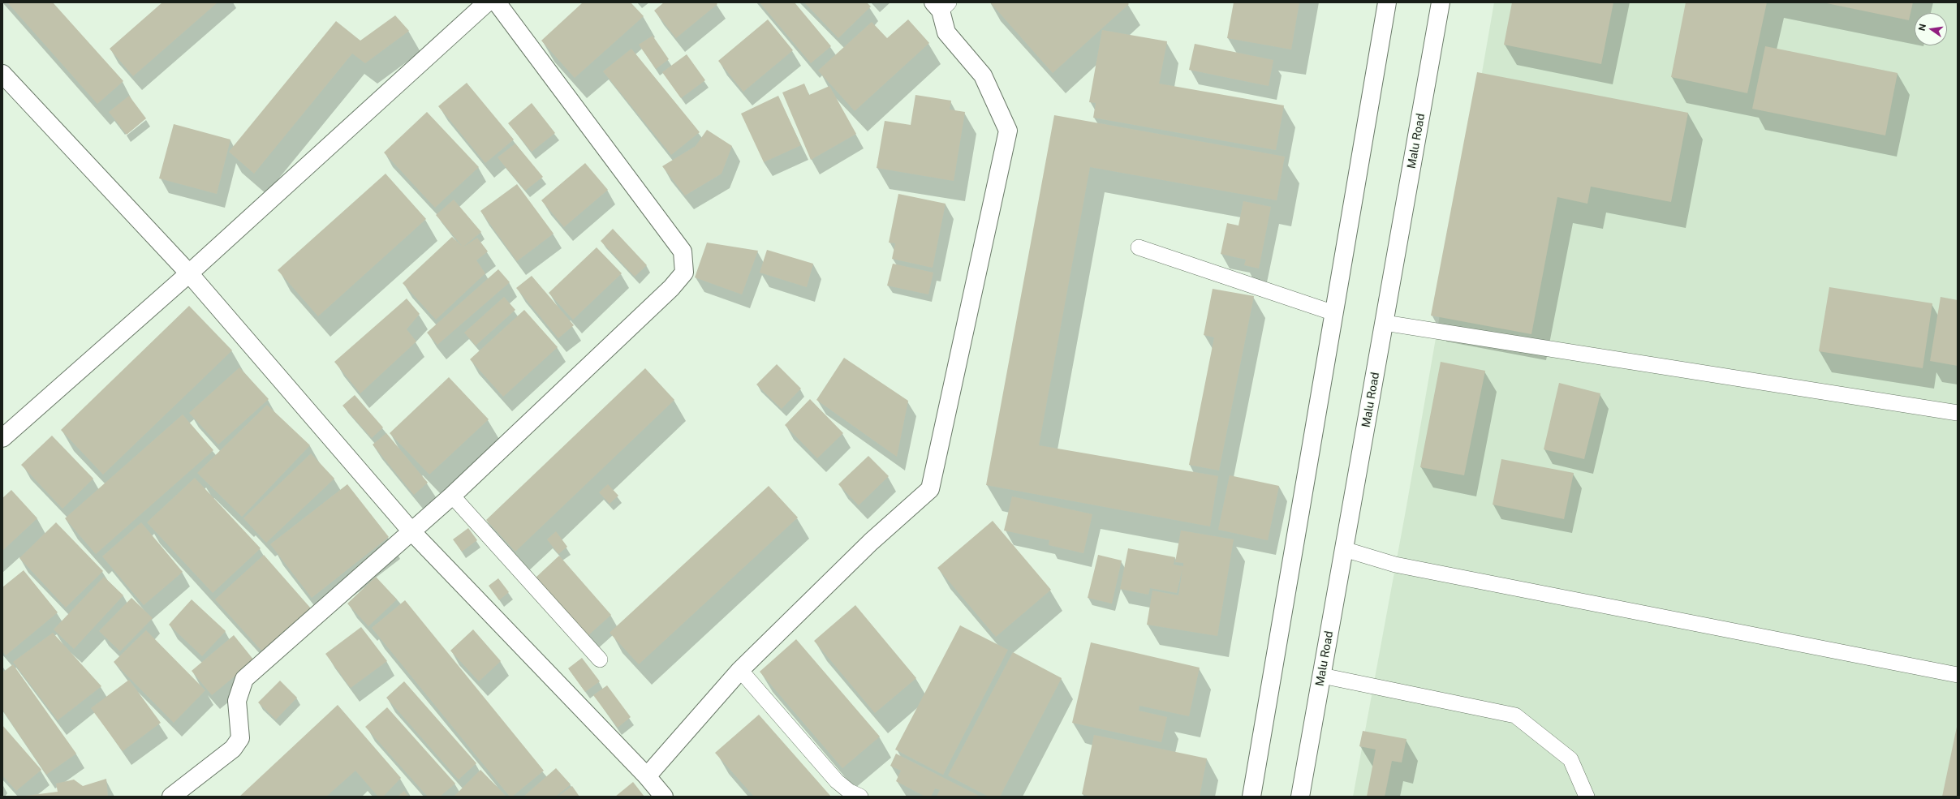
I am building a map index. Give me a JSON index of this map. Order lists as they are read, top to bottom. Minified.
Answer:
{"streets":{"street":["Malu Road"]},"north":"left"}
